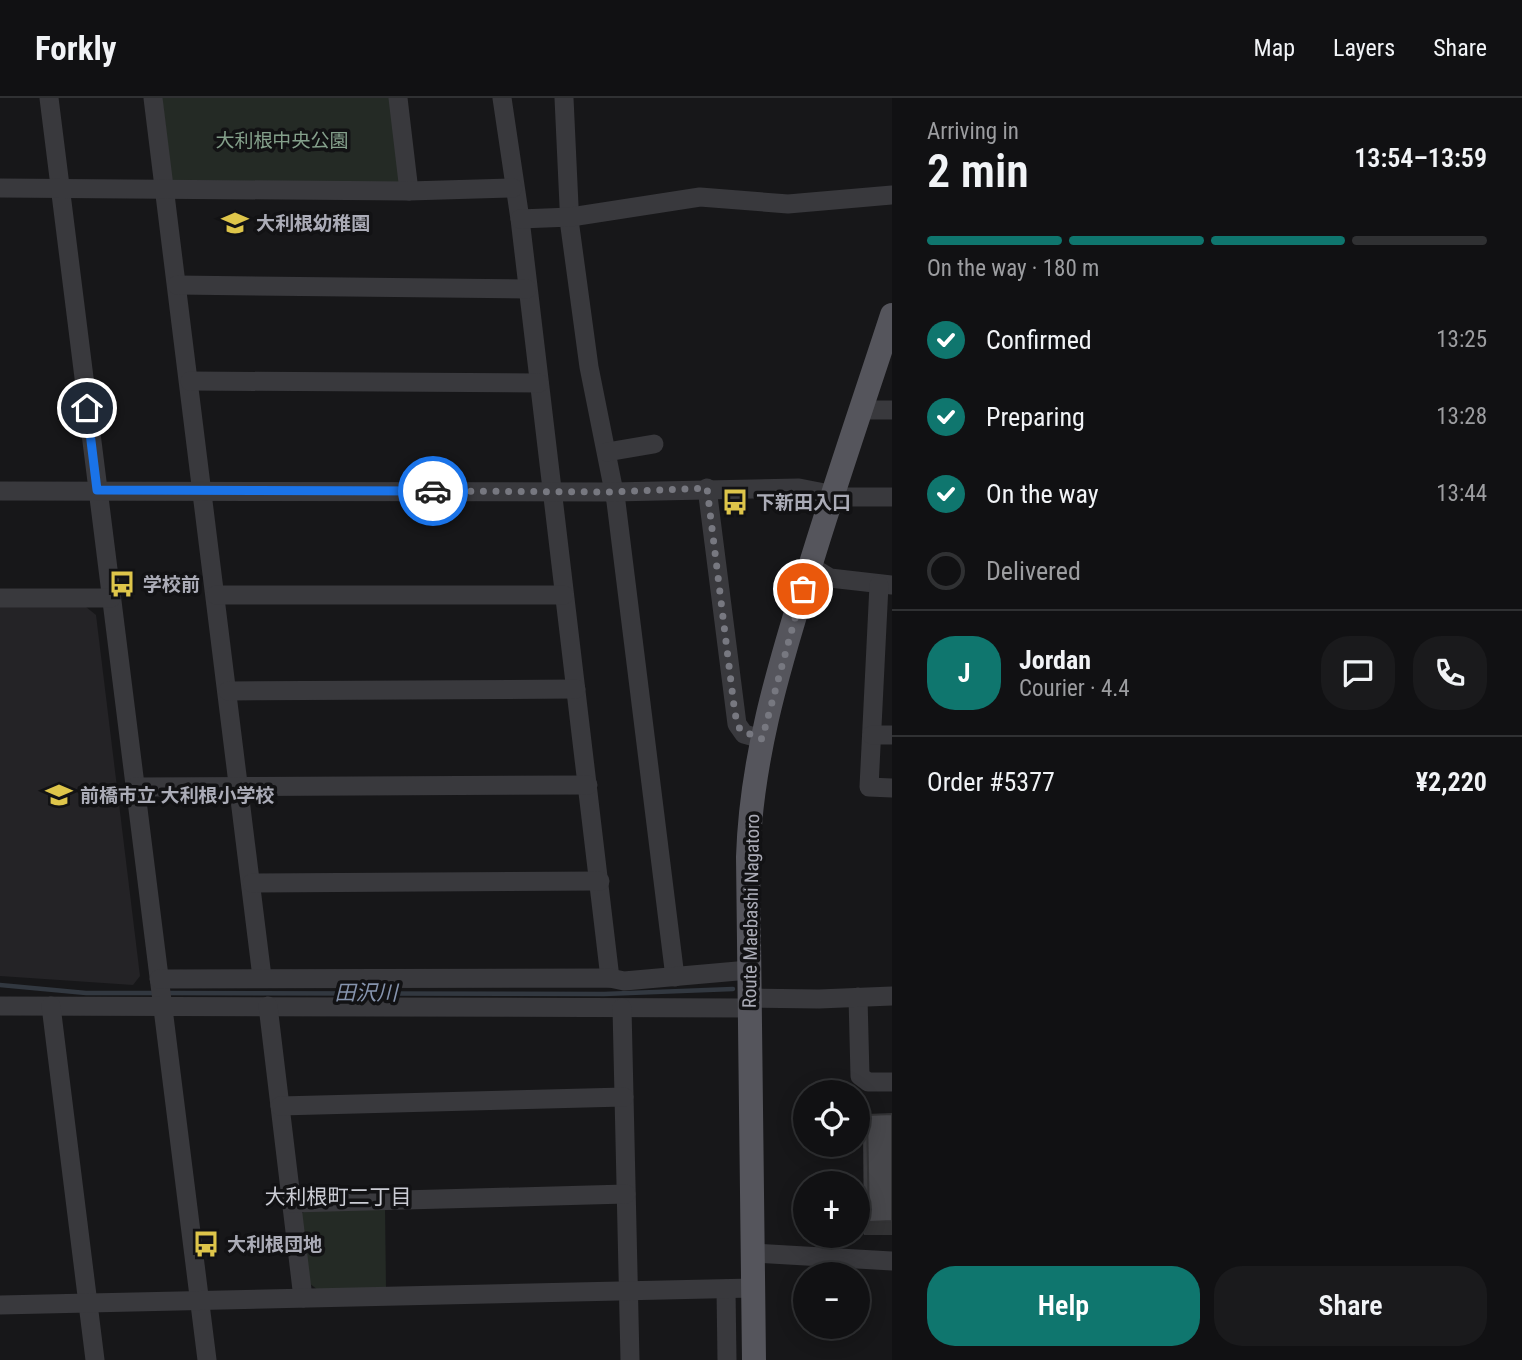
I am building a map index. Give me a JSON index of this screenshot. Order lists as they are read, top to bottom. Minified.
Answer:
{"streets":{"main road":["Route Maebashi Nagatoro"]},"districts":["大利根町二丁目"],"water":["田沢川"],"parks":["大利根中央公園"],"places":{"school or university":["大利根幼稚園","前橋市立 大利根小学校"],"bus stop":["下新田入口","学校前","大利根団地"]},"page":{"header":"Forkly","nav":["Map","Layers","Share"],"heading":["2 min","Arriving in","13:54–13:59"],"panel":["Jordan","Courier · 4.4","Order #5377","¥2,220"],"bar":"On the way · 180 m","list":[["Confirmed","13:25"],["Preparing","13:28"],["On the way","13:44"],"Delivered"],"round":"J","map_buttons":["+","−"],"buttons":["Help","Share"]}}
